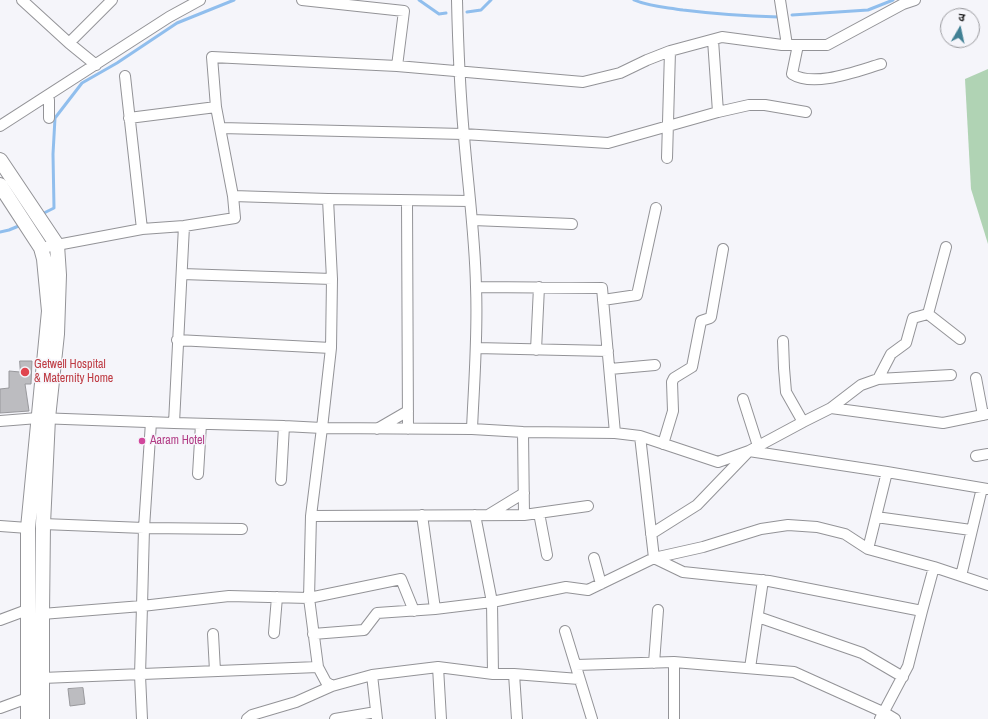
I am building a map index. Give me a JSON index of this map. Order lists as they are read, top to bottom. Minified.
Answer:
{"places":["Getwell Hospital & Maternity Home","Aaram Hotel"],"north":"top"}
